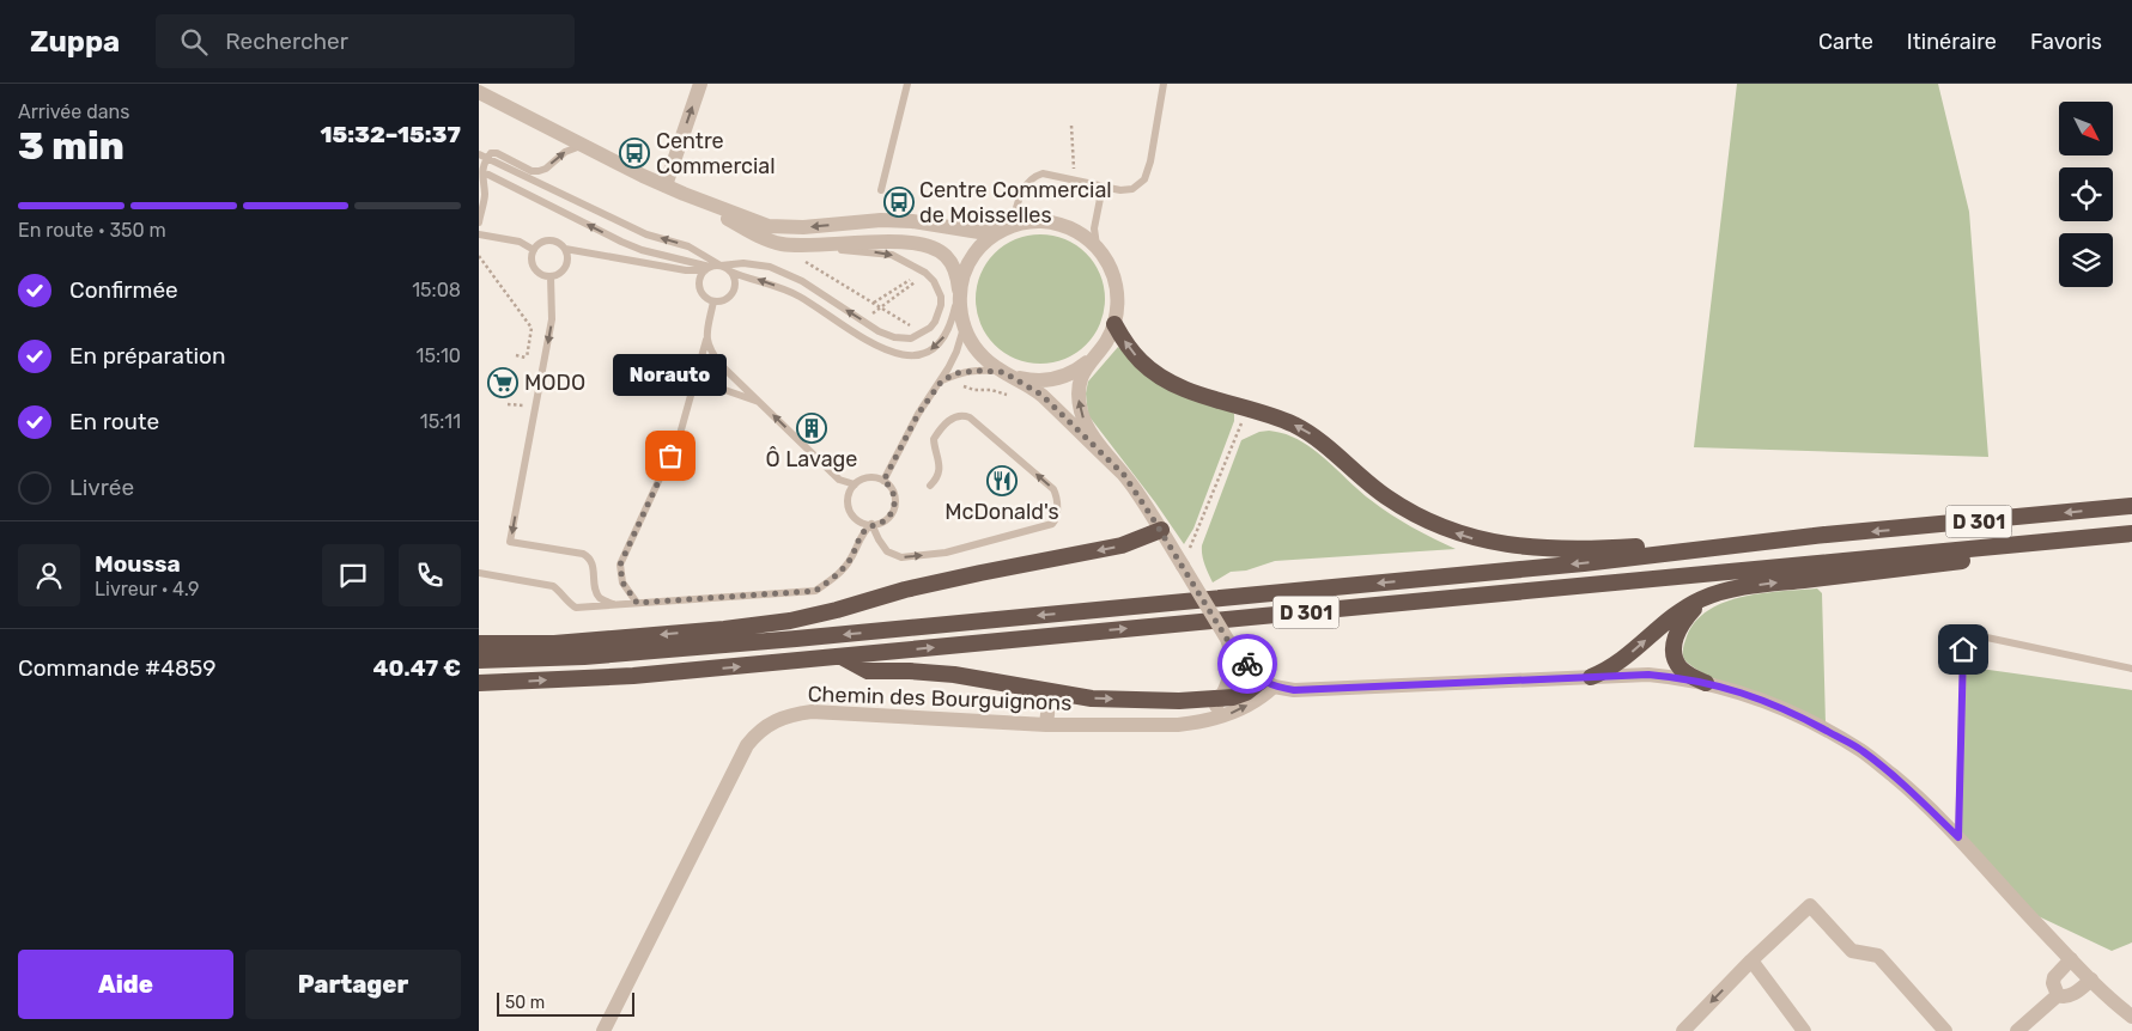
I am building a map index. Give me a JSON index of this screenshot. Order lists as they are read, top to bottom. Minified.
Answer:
{"streets":{"highway":["D 301"],"street":["Chemin des Bourguignons"]},"places":{"bus stop":["Centre Commercial","Centre Commercial de Moisselles"],"supermarket":["MODO"],"building":["Ô Lavage"],"other":["Norauto"],"restaurant":["McDonald's"]},"scale_bar":"50 m","north":"bottom right","page":{"header":"Zuppa","search":"Rechercher","nav":["Carte","Itinéraire","Favoris"],"heading":["3 min","Arrivée dans","15:32–15:37"],"panel":["Moussa","Livreur · 4.9","Commande #4859","40.47 €"],"bar":"En route · 350 m","list":[["Confirmée","15:08"],["En préparation","15:10"],["En route","15:11"],"Livrée"],"bubble":"Norauto","buttons":["Aide","Partager"],"scale":"50 m"}}
